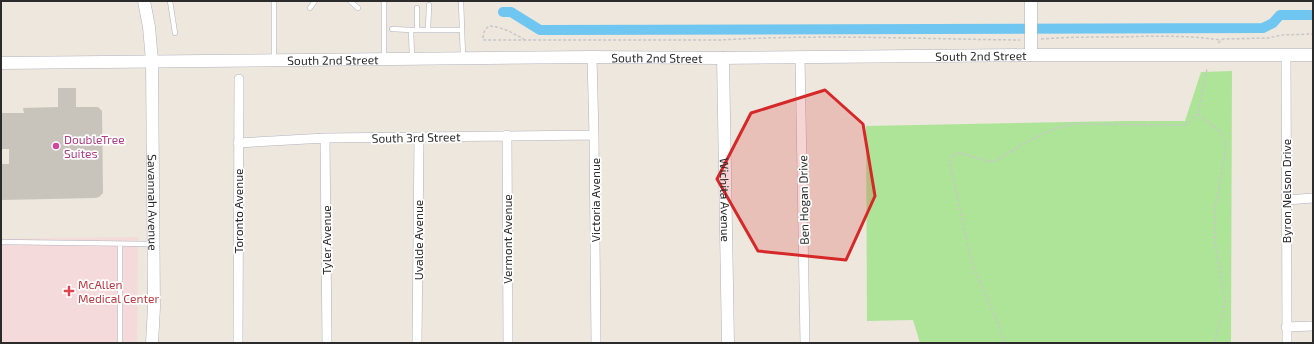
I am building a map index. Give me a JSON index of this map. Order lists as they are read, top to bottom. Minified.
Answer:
{"streets":{"main road":["South 2nd Street","Wichita Avenue","Savannah Avenue"],"street":["South 3rd Street","Byron Nelson Drive","Victoria Avenue","Ben Hogan Drive","Toronto Avenue","Vermont Avenue","Tyler Avenue","Uvalde Avenue"]},"crossings":[["South 2nd Street","Byron Nelson Drive"],["South 2nd Street","Victoria Avenue"],["South 2nd Street","Wichita Avenue"],["South 2nd Street","Ben Hogan Drive"],["South 2nd Street","Savannah Avenue"],["South 3rd Street","Victoria Avenue"],["South 3rd Street","Toronto Avenue"],["South 3rd Street","Vermont Avenue"],["South 3rd Street","Tyler Avenue"],["South 3rd Street","Uvalde Avenue"]],"places":{"other":["DoubleTree Suites"],"health":["McAllen Medical Center"]}}
